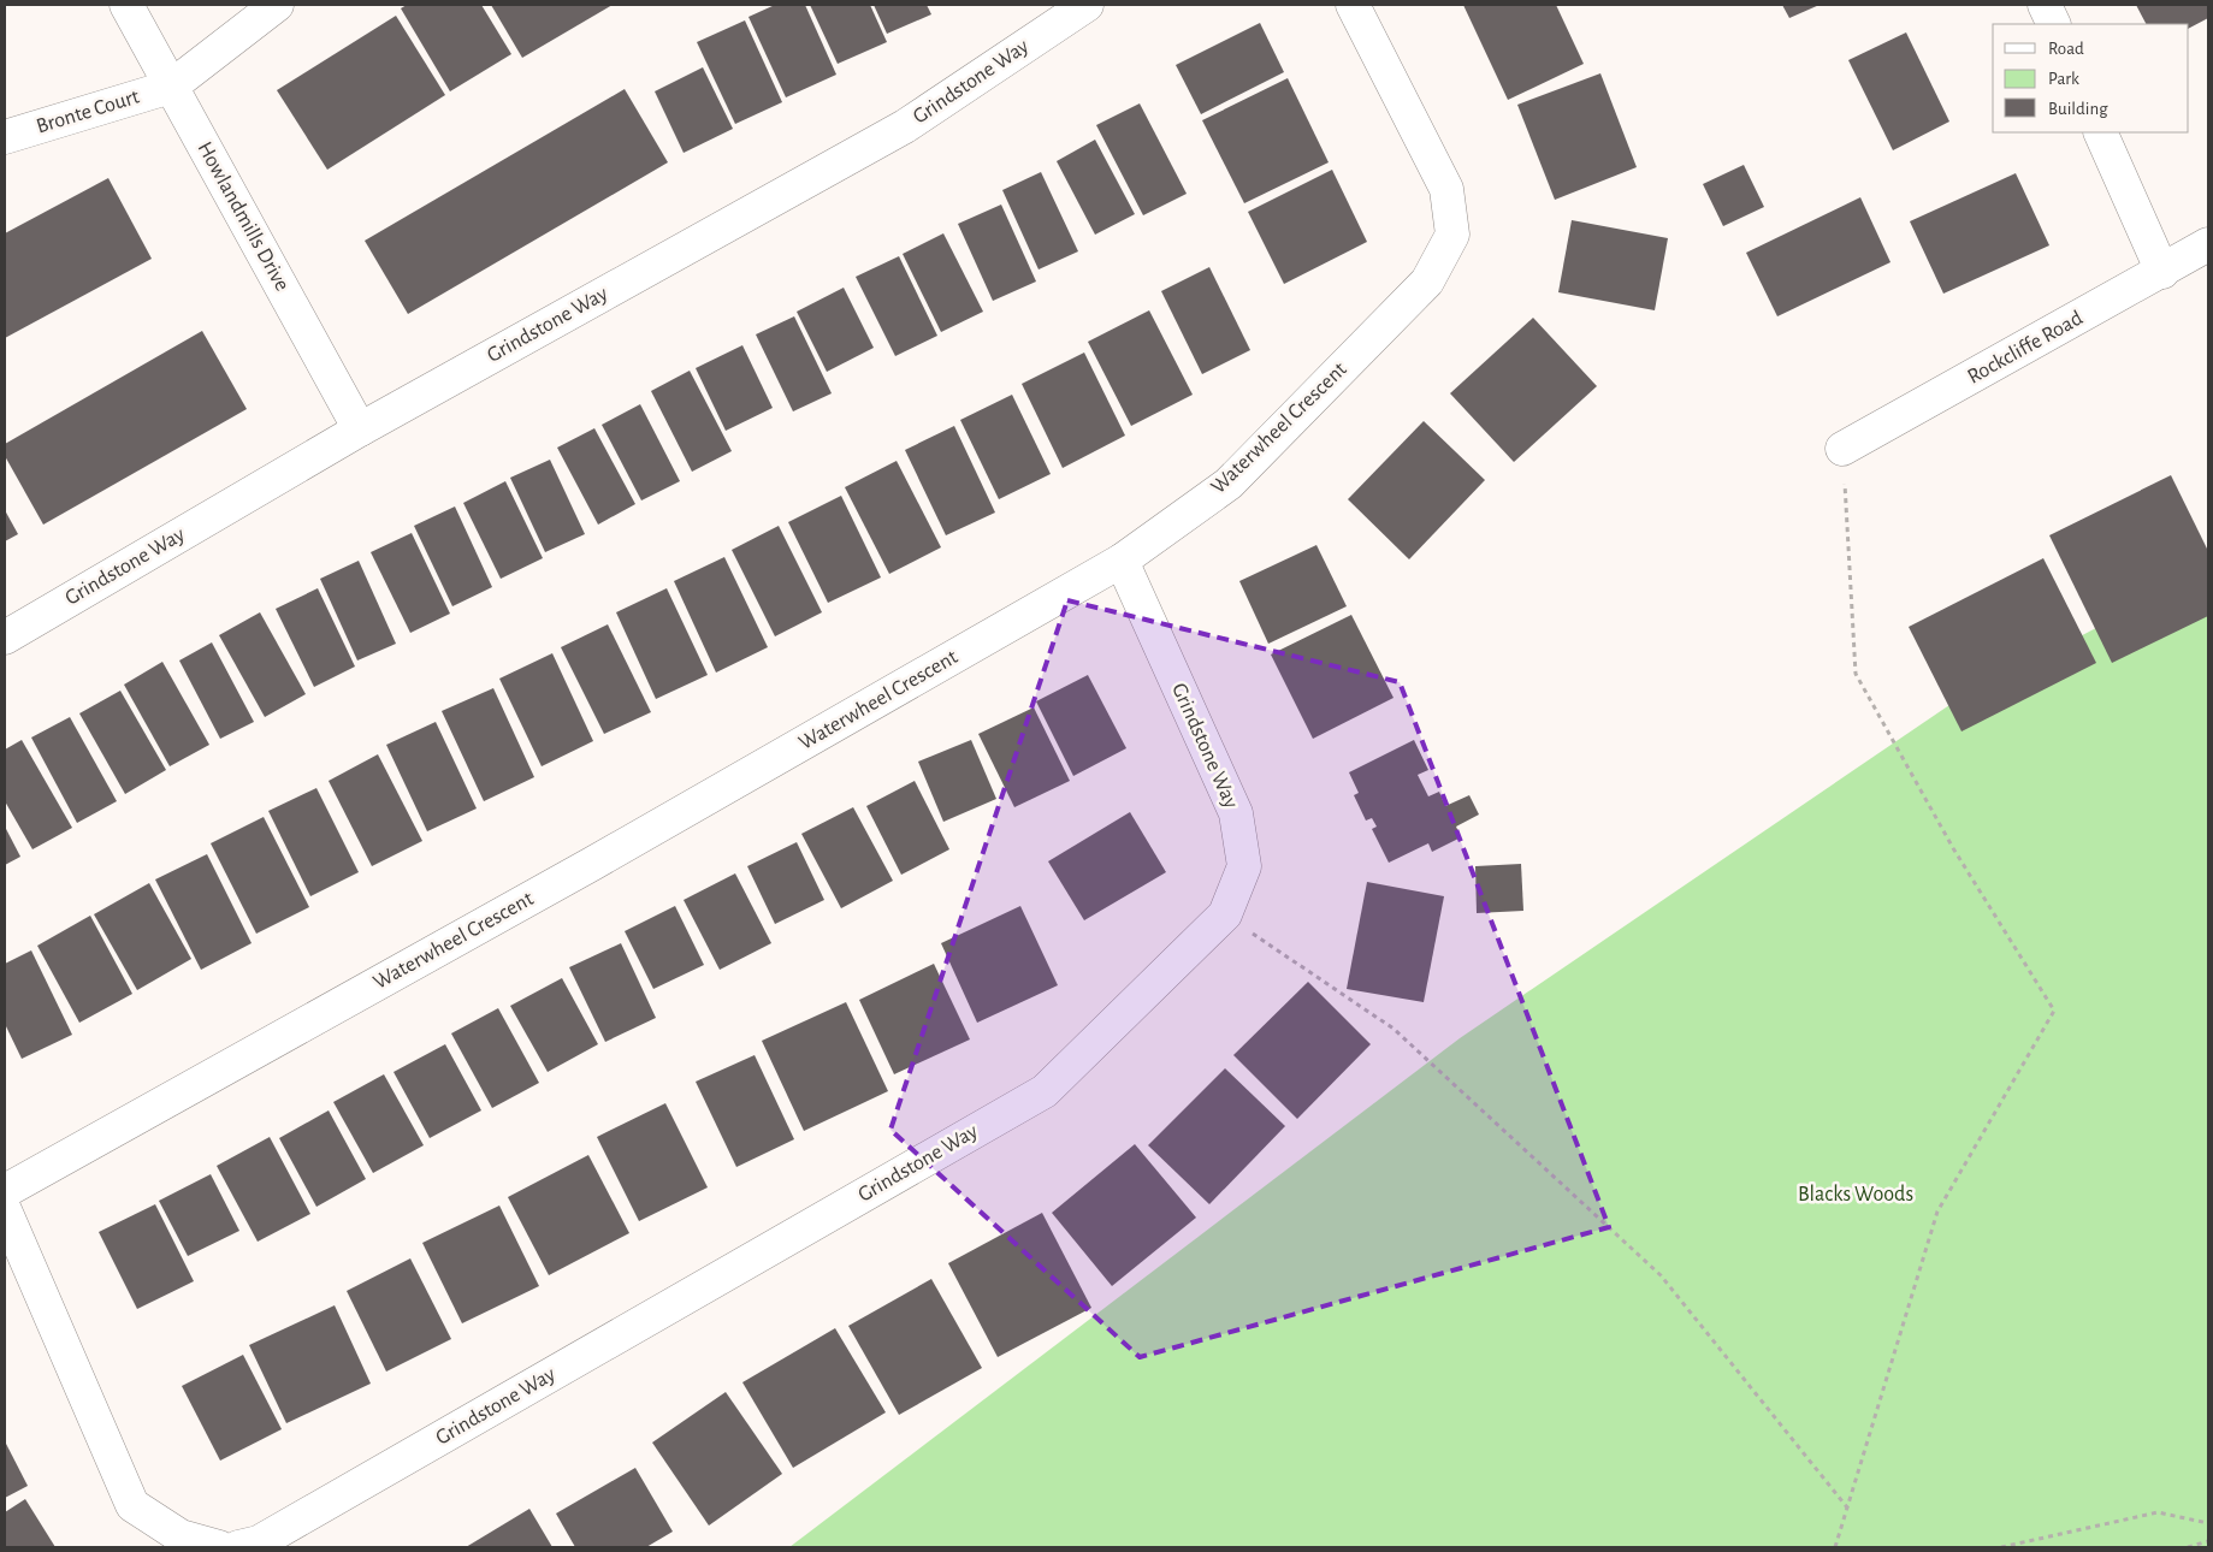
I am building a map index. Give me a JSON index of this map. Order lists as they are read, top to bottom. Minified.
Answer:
{"streets":{"street":["Grindstone Way","Bronte Court","Howlandmills Drive","Rockcliffe Road","Waterwheel Crescent"]},"crossings":[["Grindstone Way","Howlandmills Drive"],["Grindstone Way","Waterwheel Crescent"],["Bronte Court","Howlandmills Drive"]],"parks":["Blacks Woods"],"legend":["Road","Park","Building"]}
